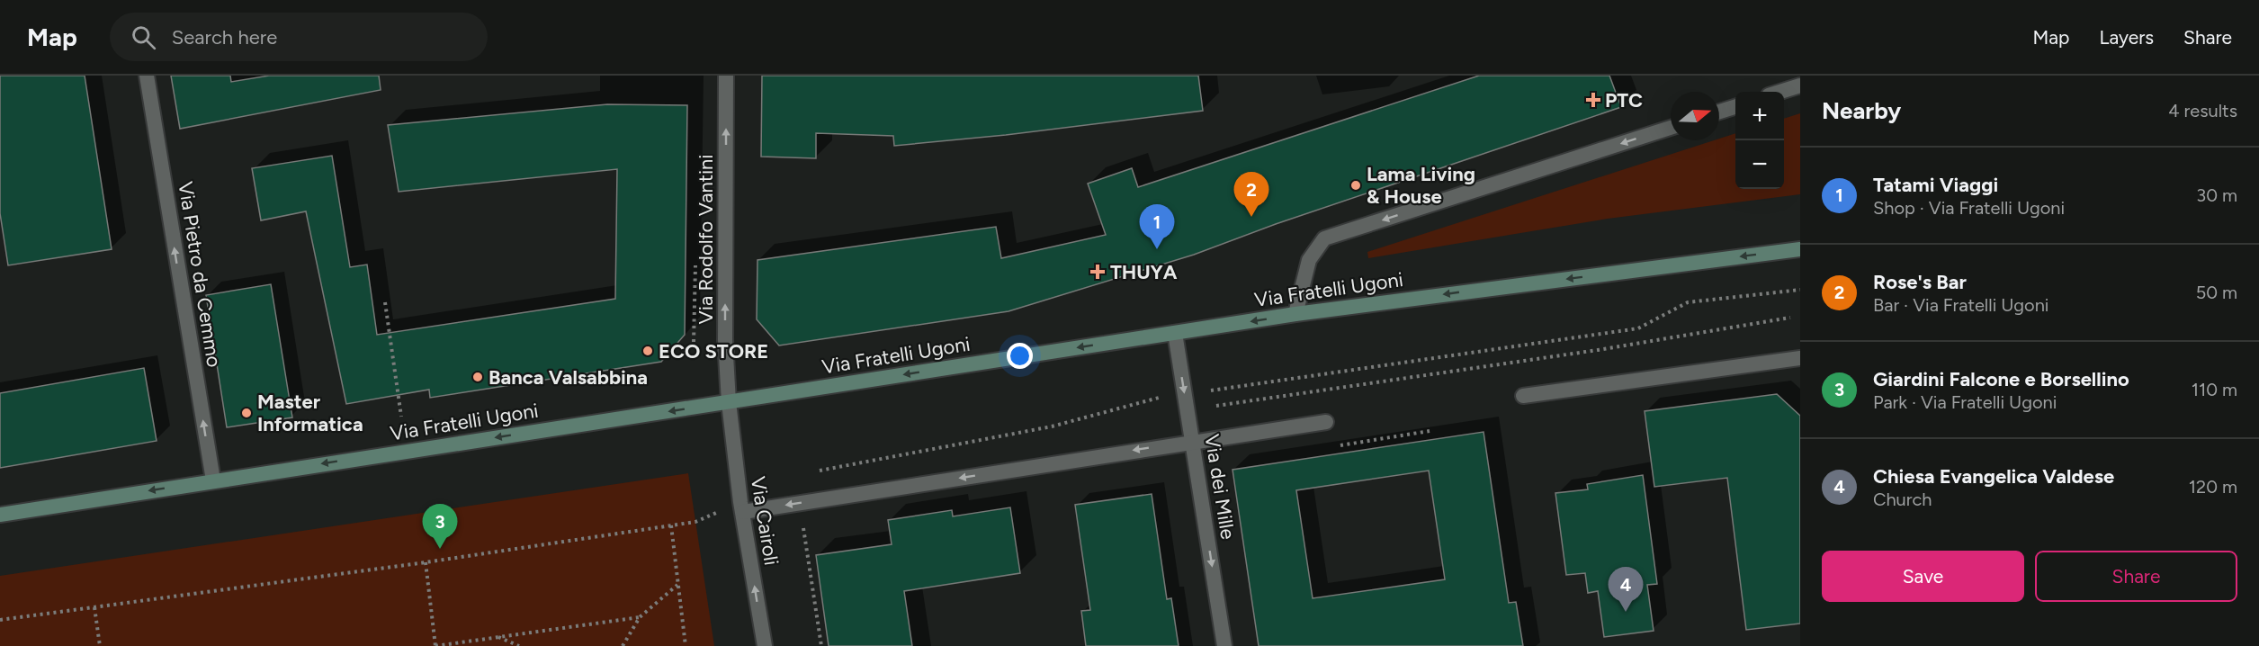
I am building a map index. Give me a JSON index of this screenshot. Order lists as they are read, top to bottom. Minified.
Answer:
{"streets":{"main road":["Via Fratelli Ugoni"],"street":["Via Rodolfo Vantini","Via Pietro da Cemmo","Via dei Mille","Via Cairoli"]},"crossings":[["Via Rodolfo Vantini","Via Fratelli Ugoni"],["Via Rodolfo Vantini","Via Cairoli"],["Via Pietro da Cemmo","Via Fratelli Ugoni"],["Via Fratelli Ugoni","Via dei Mille"],["Via Fratelli Ugoni","Via Cairoli"]],"one_way":["Via Rodolfo Vantini","Via Pietro da Cemmo","Via Fratelli Ugoni","Via dei Mille","Via Cairoli"],"places":{"health":["PTC","THUYA"],"other":["Lama Living & House","ECO STORE","Banca Valsabbina","Master Informatica"]},"north":"right","page":{"header":"Map","search":"Search here","nav":["Map","Layers","Share"],"heading":["Nearby","4 results"],"map_buttons":["+","−"],"list":[{"mark":"1","name":"Tatami Viaggi","note":"Shop · Via Fratelli Ugoni","value":"30 m"},{"mark":"2","name":"Rose's Bar","note":"Bar · Via Fratelli Ugoni","value":"50 m"},{"mark":"3","name":"Giardini Falcone e Borsellino","note":"Park · Via Fratelli Ugoni","value":"110 m"},{"mark":"4","name":"Chiesa Evangelica Valdese","note":"Church","value":"120 m"}],"pins":["2","1","3","4"],"buttons":["Save","Share"]}}
